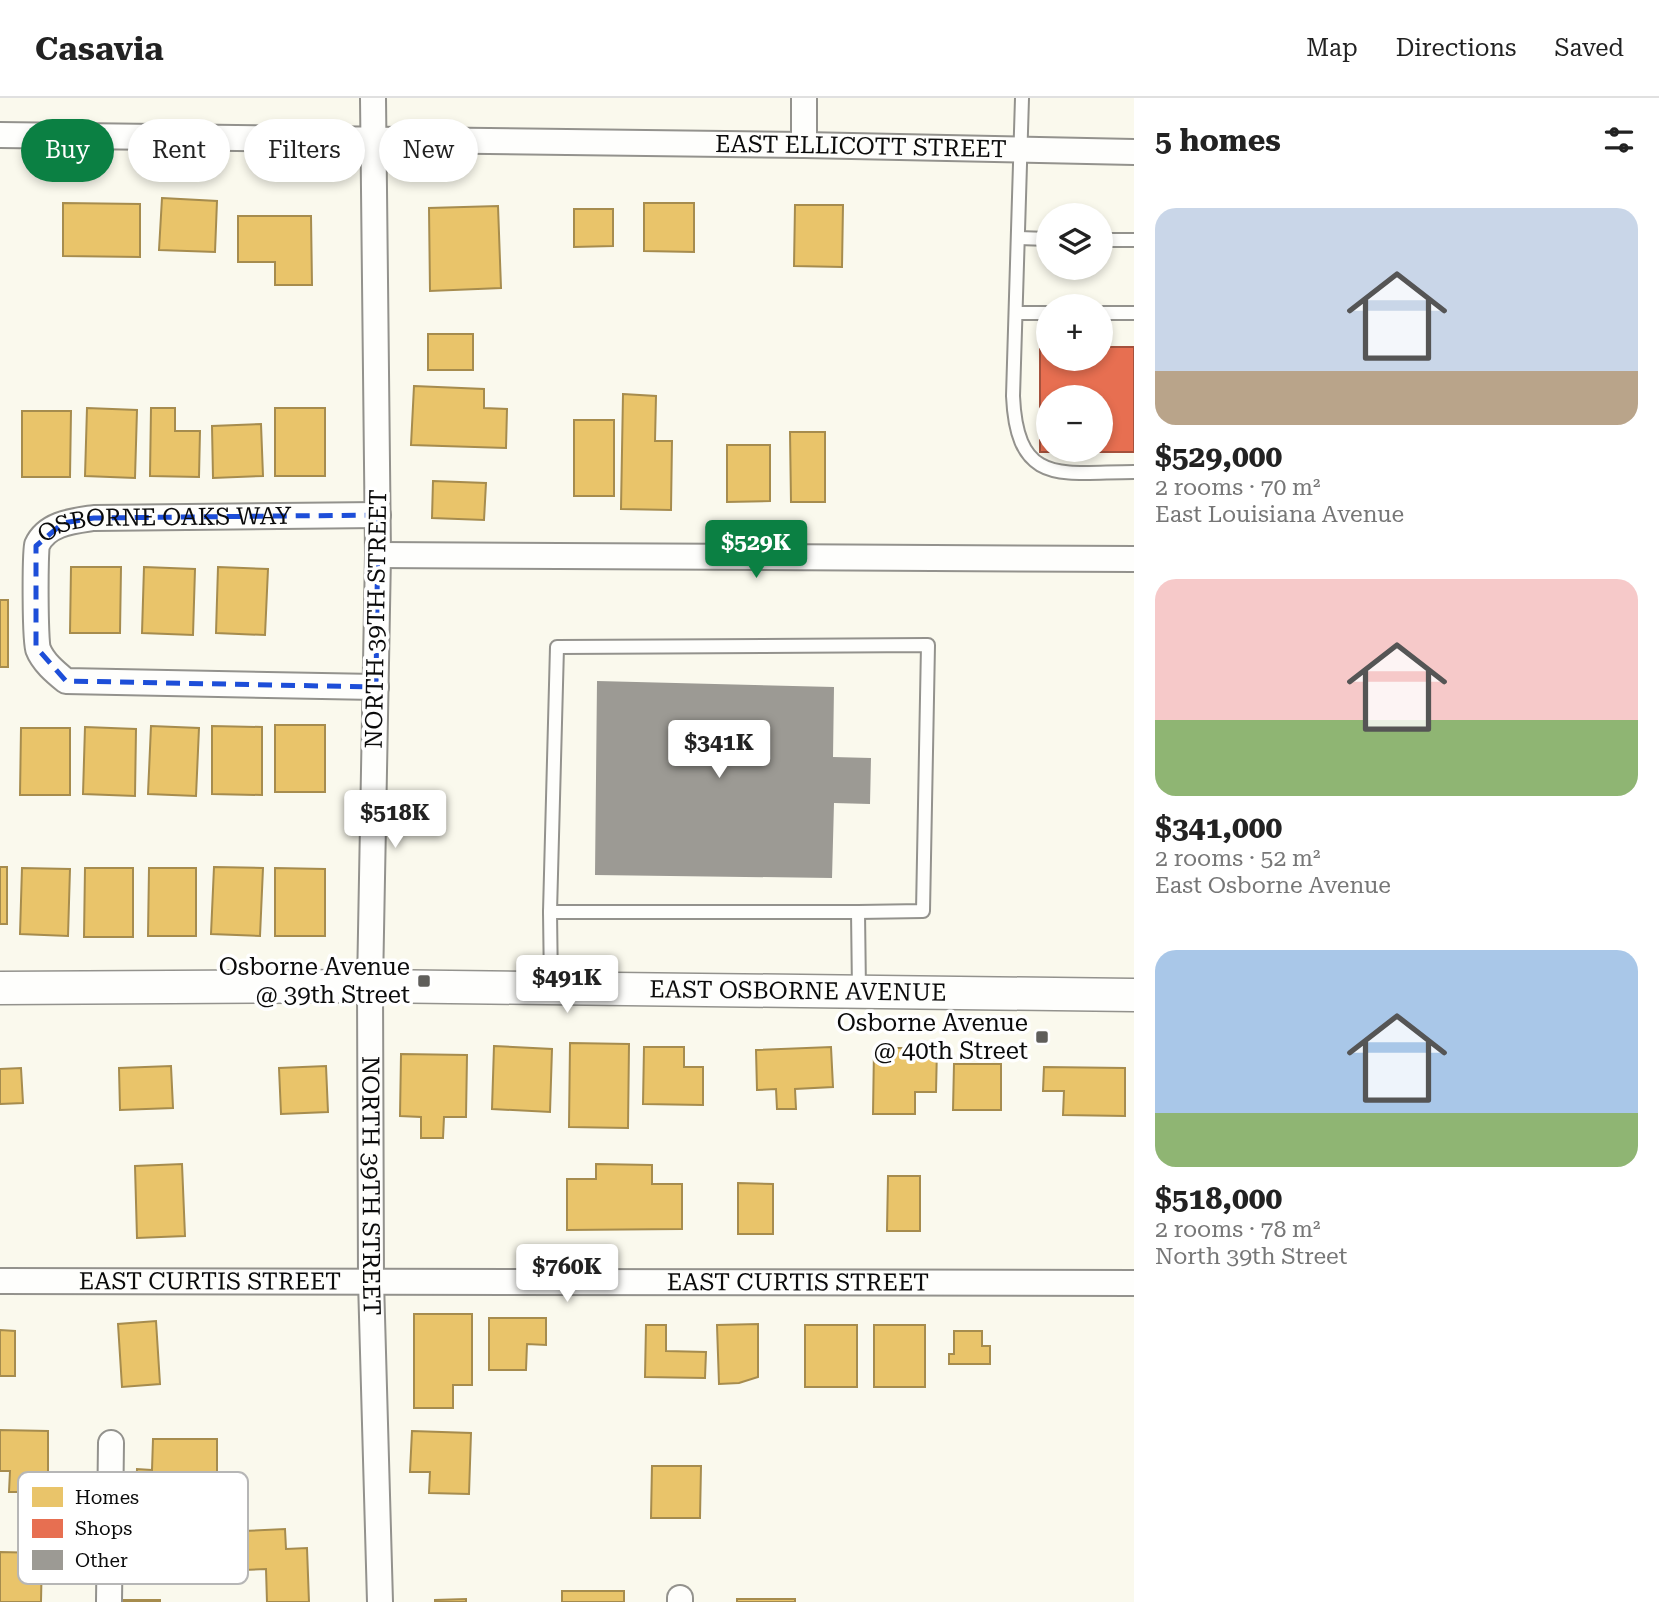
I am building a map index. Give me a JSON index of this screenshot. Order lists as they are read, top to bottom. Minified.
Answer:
{"streets":{"street":["EAST ELLICOTT STREET","OSBORNE OAKS WAY","NORTH 39TH STREET","EAST OSBORNE AVENUE","EAST CURTIS STREET"]},"crossings":[["EAST ELLICOTT STREET","NORTH 39TH STREET"],["OSBORNE OAKS WAY","NORTH 39TH STREET"],["NORTH 39TH STREET","EAST OSBORNE AVENUE"],["NORTH 39TH STREET","EAST CURTIS STREET"]],"places":{"transit":["Osborne Avenue @ 39th Street","Osborne Avenue @ 40th Street"]},"legend":["Homes","Shops","Other"],"page":{"header":"Casavia","nav":["Map","Directions","Saved"],"heading":"5 homes","chip":["Buy","Rent","Filters","New"],"list":[{"name":"$529,000","note":"2 rooms · 70 m² · East Louisiana Avenue"},{"name":"$341,000","note":"2 rooms · 52 m² · East Osborne Avenue"},{"name":"$518,000","note":"2 rooms · 78 m² · North 39th Street"}],"map_buttons":["+","−"],"price":["$529K","$341K","$518K","$491K","$760K"]}}
